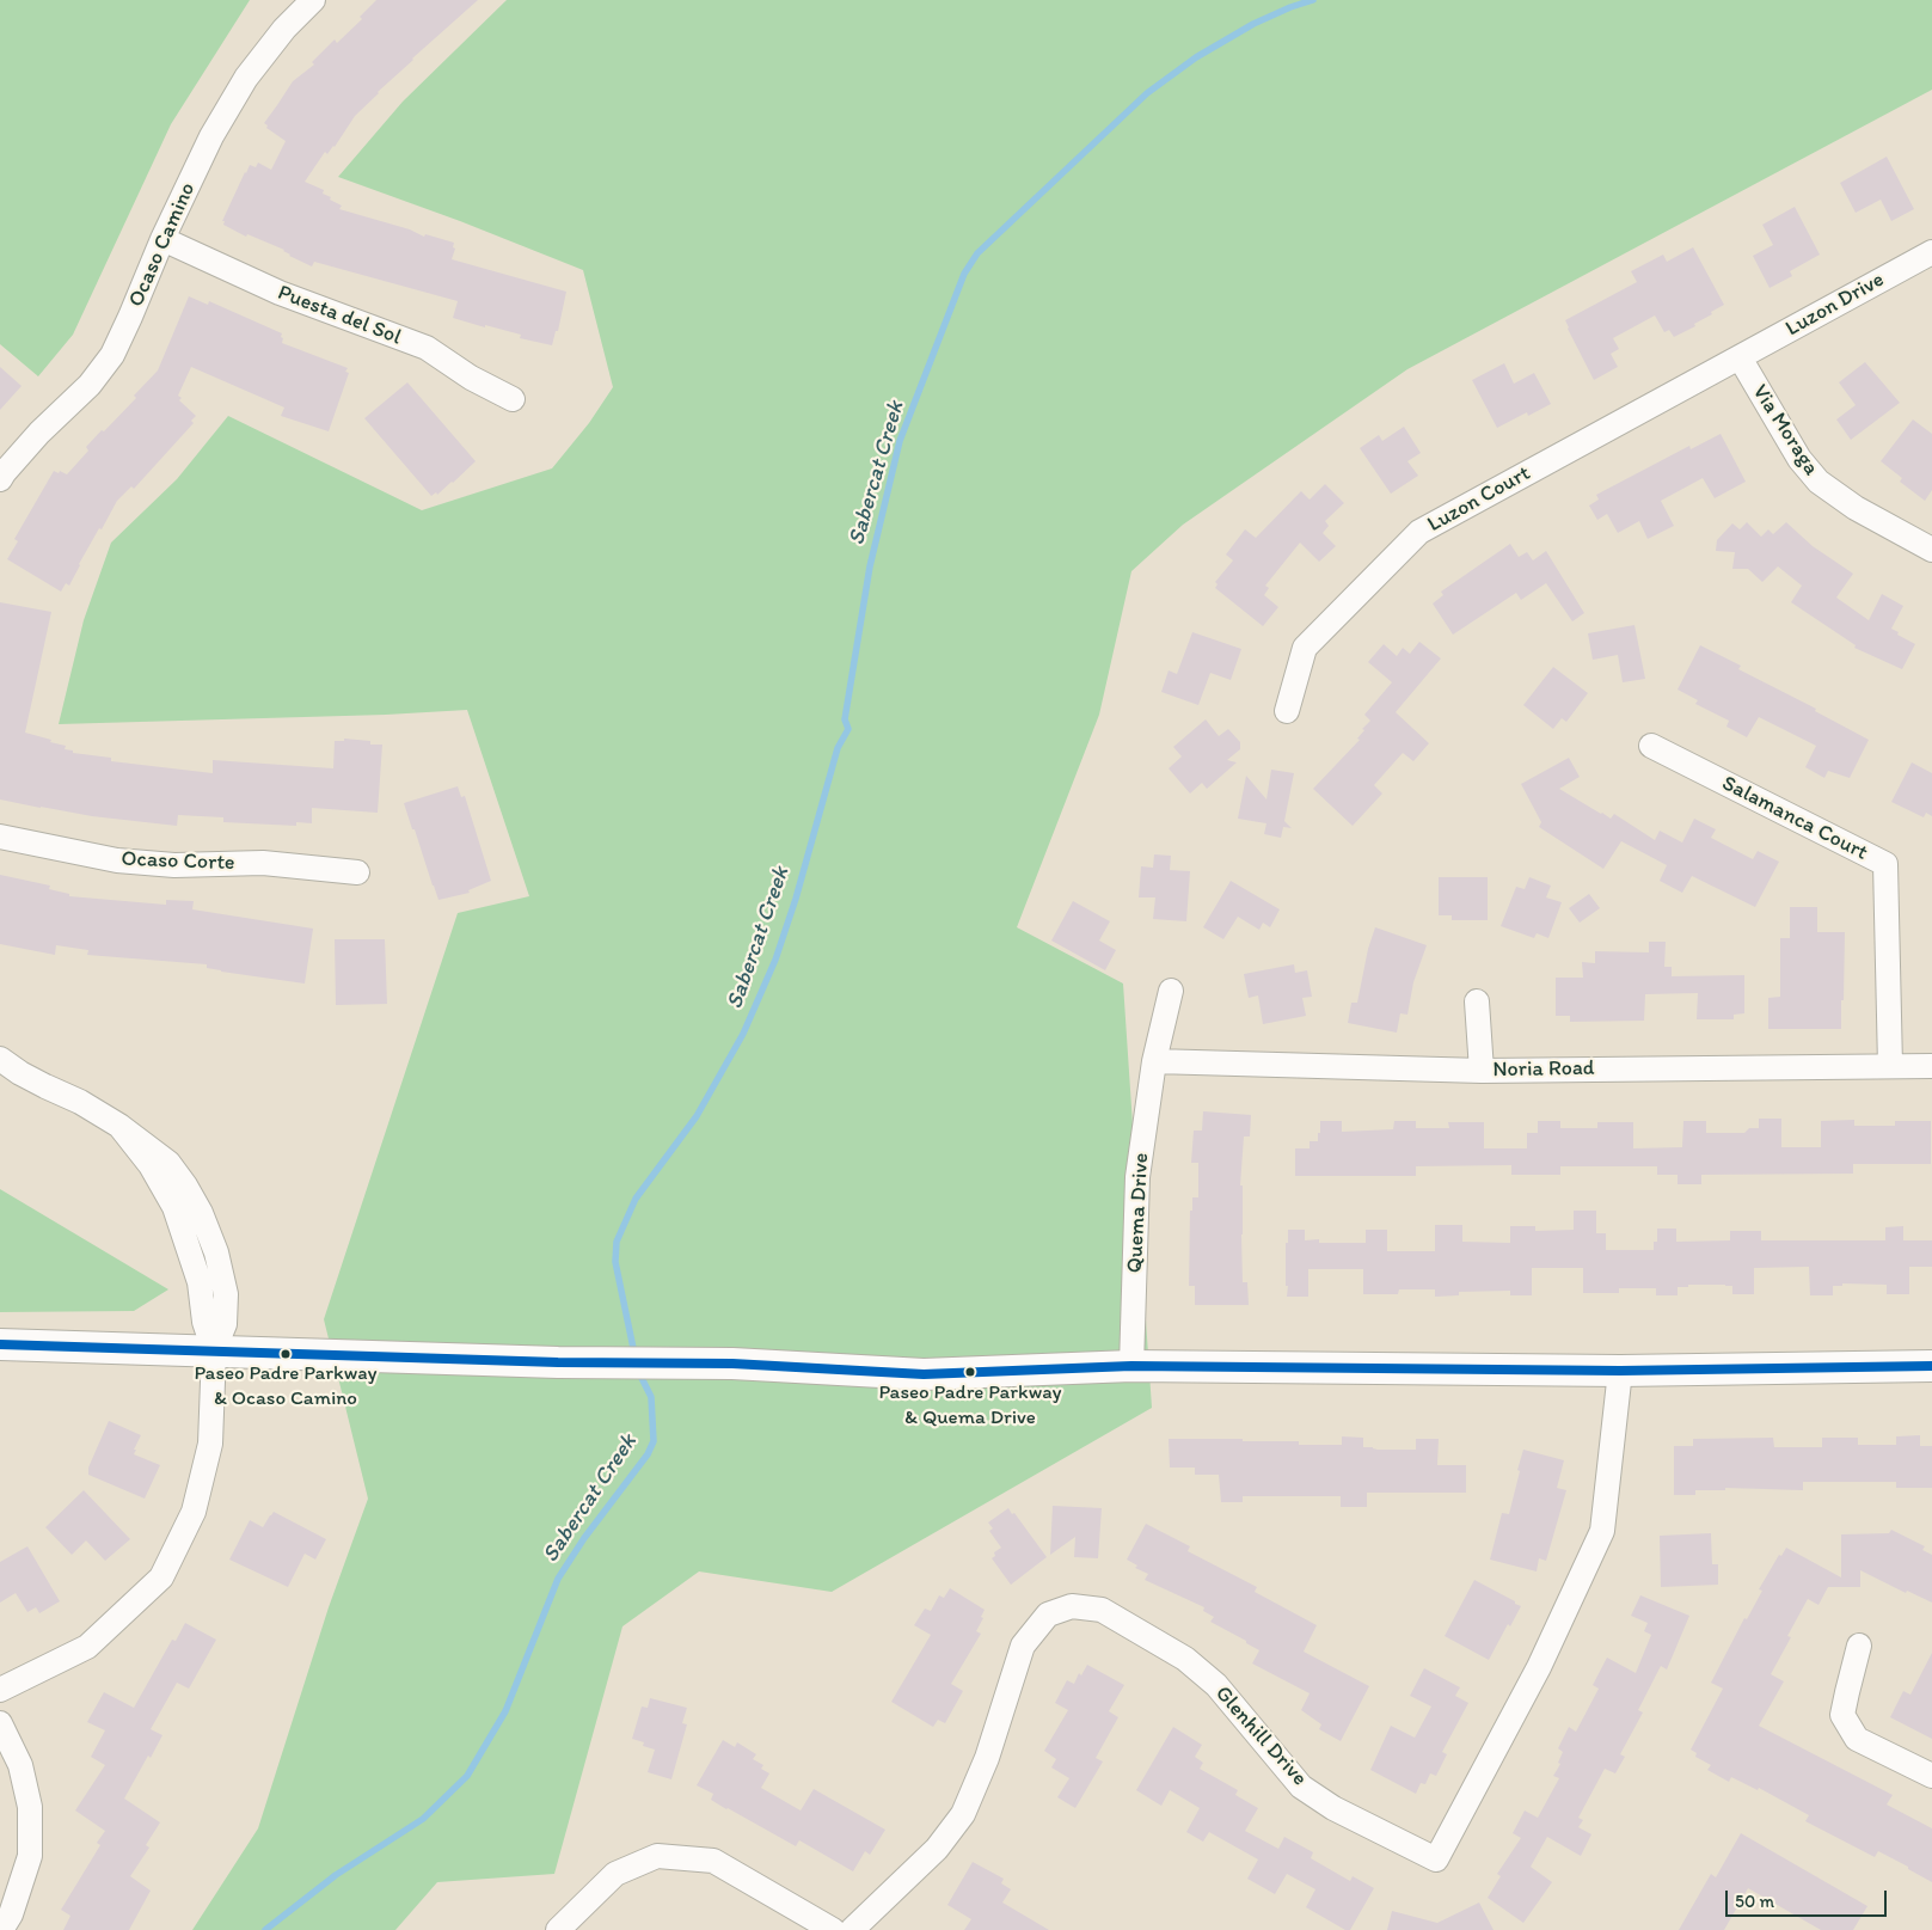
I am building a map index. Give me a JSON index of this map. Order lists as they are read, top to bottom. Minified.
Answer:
{"streets":{"street":["Ocaso Camino","Luzon Drive","Puesta del Sol","Via Moraga","Luzon Court","Salamanca Court","Ocaso Corte","Noria Road","Quema Drive","Glenhill Drive"]},"crossings":[["Ocaso Camino","Puesta del Sol"],["Luzon Drive","Via Moraga"],["Luzon Drive","Luzon Court"],["Via Moraga","Luzon Court"],["Salamanca Court","Noria Road"],["Noria Road","Quema Drive"]],"water":["Sabercat Creek"],"places":["Paseo Padre Parkway & Ocaso Camino","Paseo Padre Parkway & Quema Drive"],"scale_bar":"50 m"}
